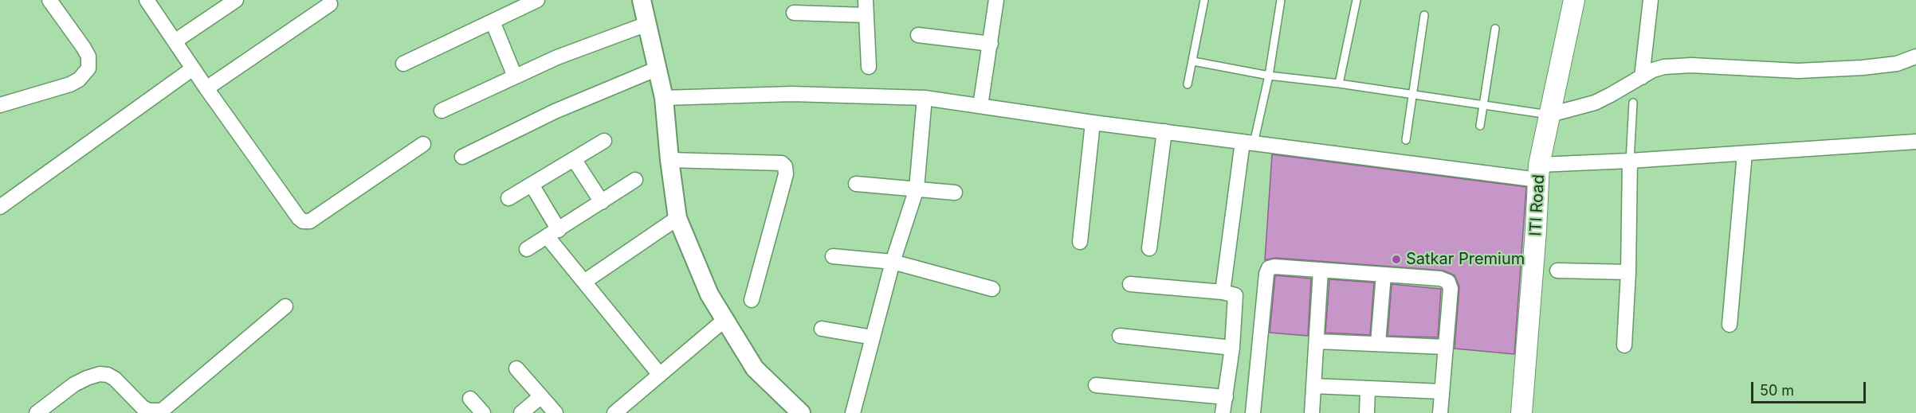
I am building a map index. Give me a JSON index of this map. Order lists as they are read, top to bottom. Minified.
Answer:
{"streets":{"main road":["ITI Road"]},"places":["Satkar Premium"],"scale_bar":"50 m"}
